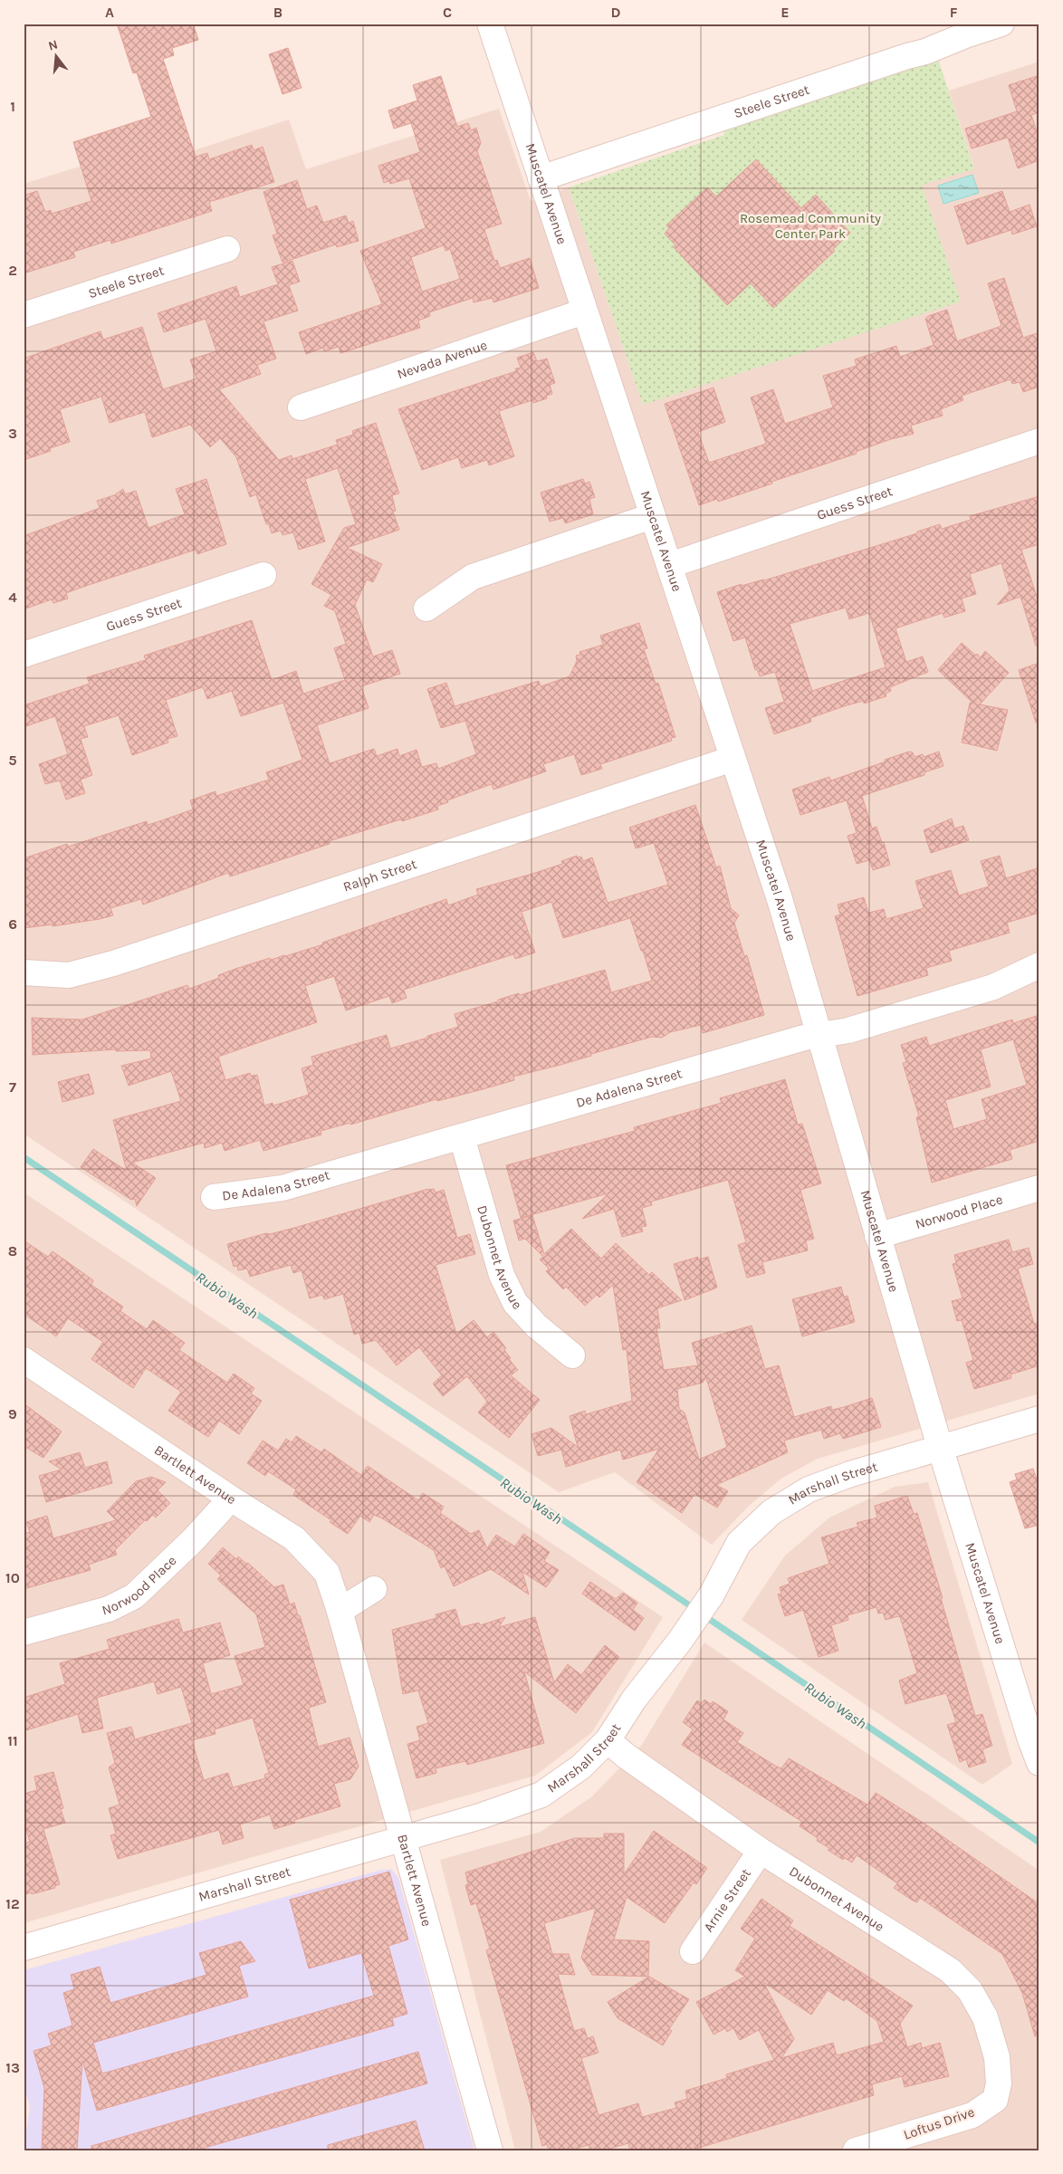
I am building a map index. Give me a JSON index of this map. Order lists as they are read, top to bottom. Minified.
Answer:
{"streets":{"street":["Steele Street","Muscatel Avenue","Nevada Avenue","Guess Street","Ralph Street","De Adalena Street","Norwood Place","Dubonnet Avenue","Bartlett Avenue","Marshall Street","Arnie Street","Loftus Drive"]},"crossings":[["Steele Street","Muscatel Avenue"],["Muscatel Avenue","Nevada Avenue"],["Muscatel Avenue","Guess Street"],["Muscatel Avenue","Ralph Street"],["Muscatel Avenue","De Adalena Street"],["Muscatel Avenue","Norwood Place"],["Muscatel Avenue","Marshall Street"],["De Adalena Street","Dubonnet Avenue"],["Norwood Place","Bartlett Avenue"],["Dubonnet Avenue","Marshall Street"],["Dubonnet Avenue","Arnie Street"],["Dubonnet Avenue","Loftus Drive"],["Bartlett Avenue","Marshall Street"]],"water":["Rubio Wash"],"parks":["Rosemead Community Center Park"],"north":"top","grid":{"columns":["A","B","C","D","E","F"],"rows":["1","2","3","4","5","6","7","8","9","10","11","12","13"]}}
